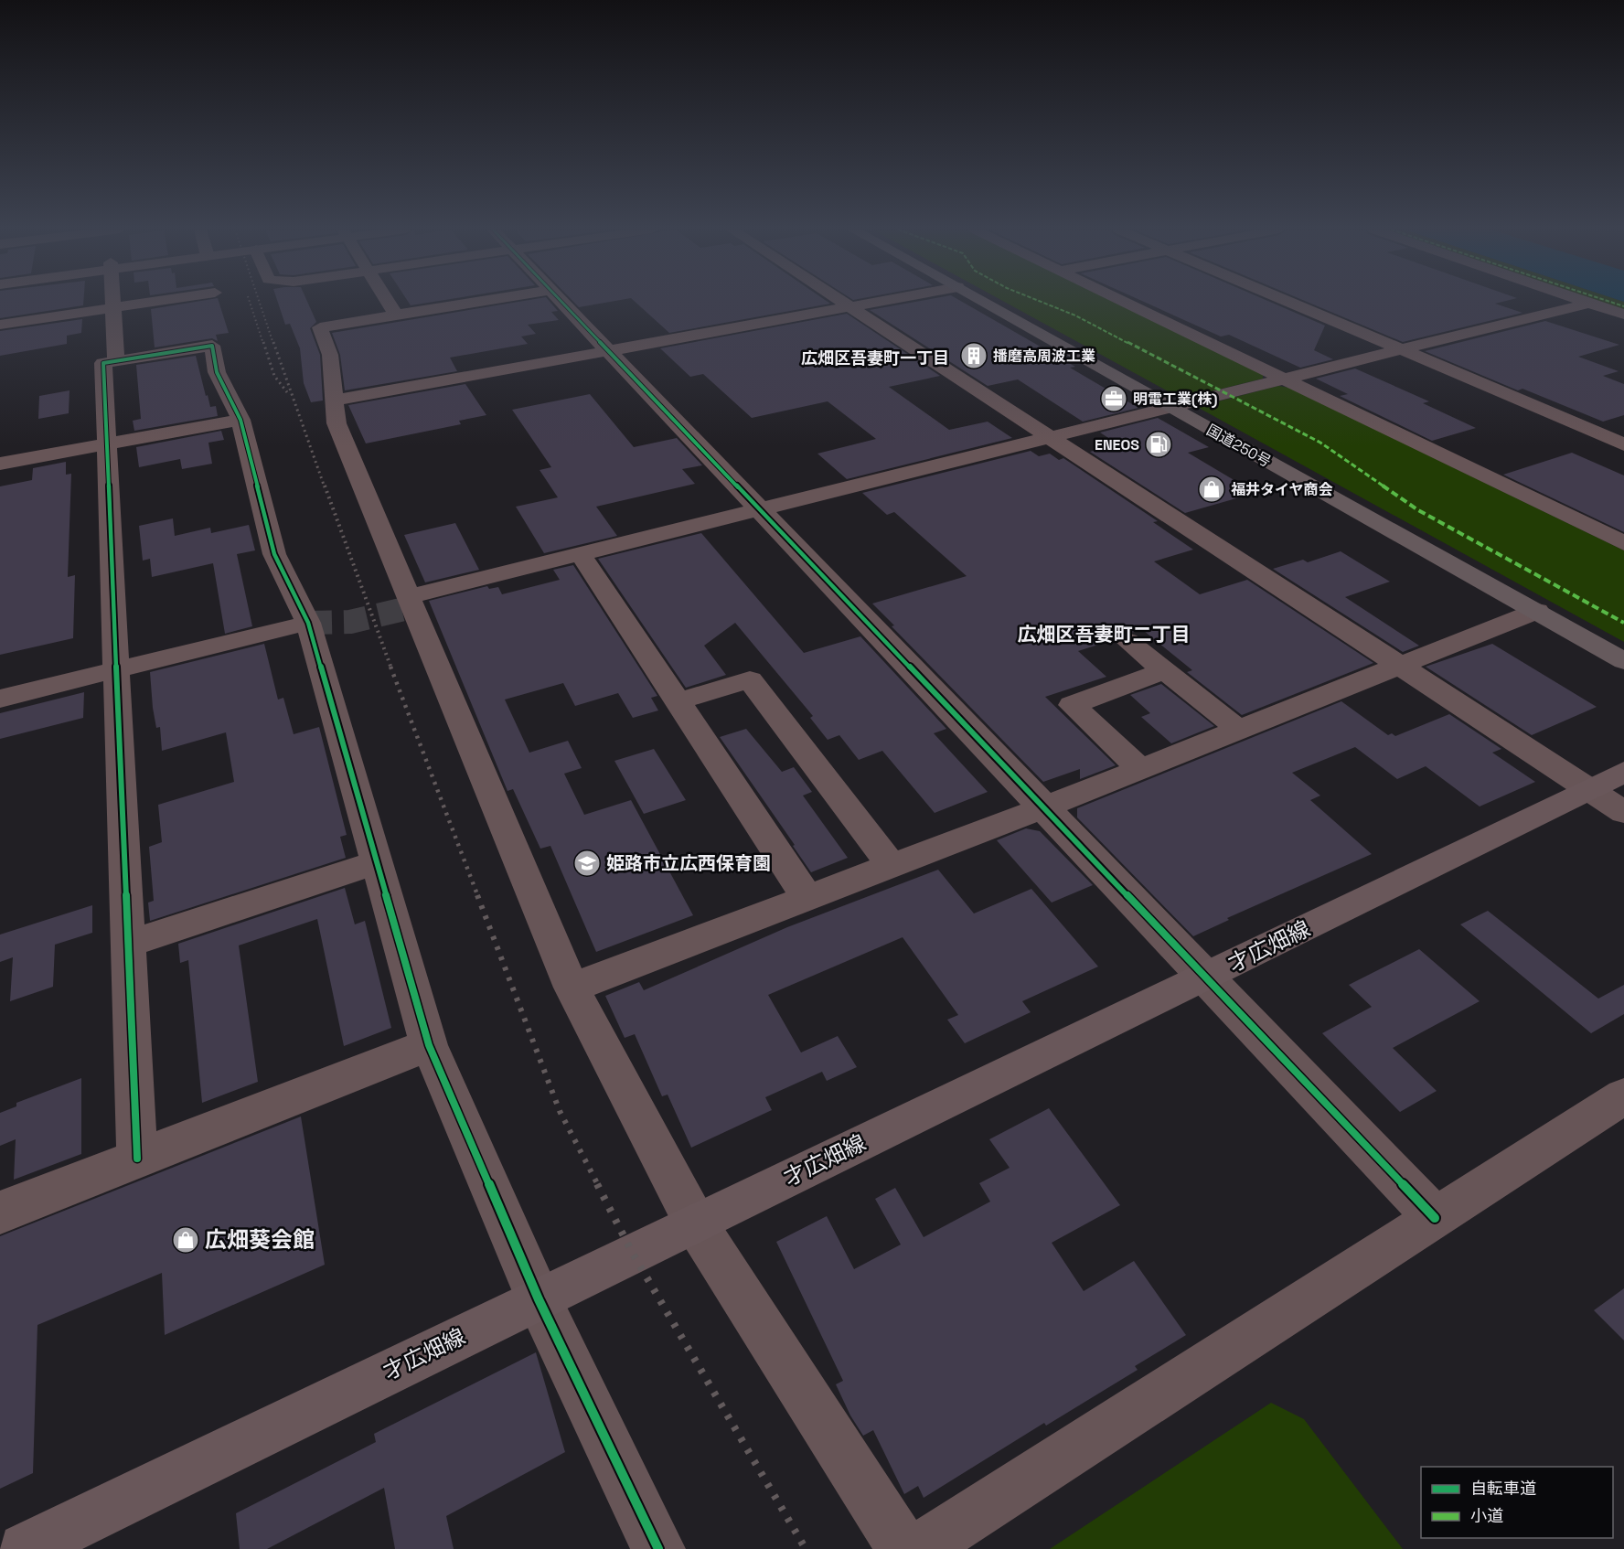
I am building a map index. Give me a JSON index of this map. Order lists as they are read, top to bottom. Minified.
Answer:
{"streets":{"highway":["国道250号"],"main road":["才広畑線"]},"districts":["広畑区吾妻町一丁目","広畑区吾妻町二丁目"],"places":{"building":["播磨高周波工業"],"office":["明電工業(株)"],"fuel station":["ENEOS"],"shop":["福井タイヤ商会","広畑葵会館"],"school or university":["姫路市立広西保育園"]},"legend":["自転車道","小道"]}
